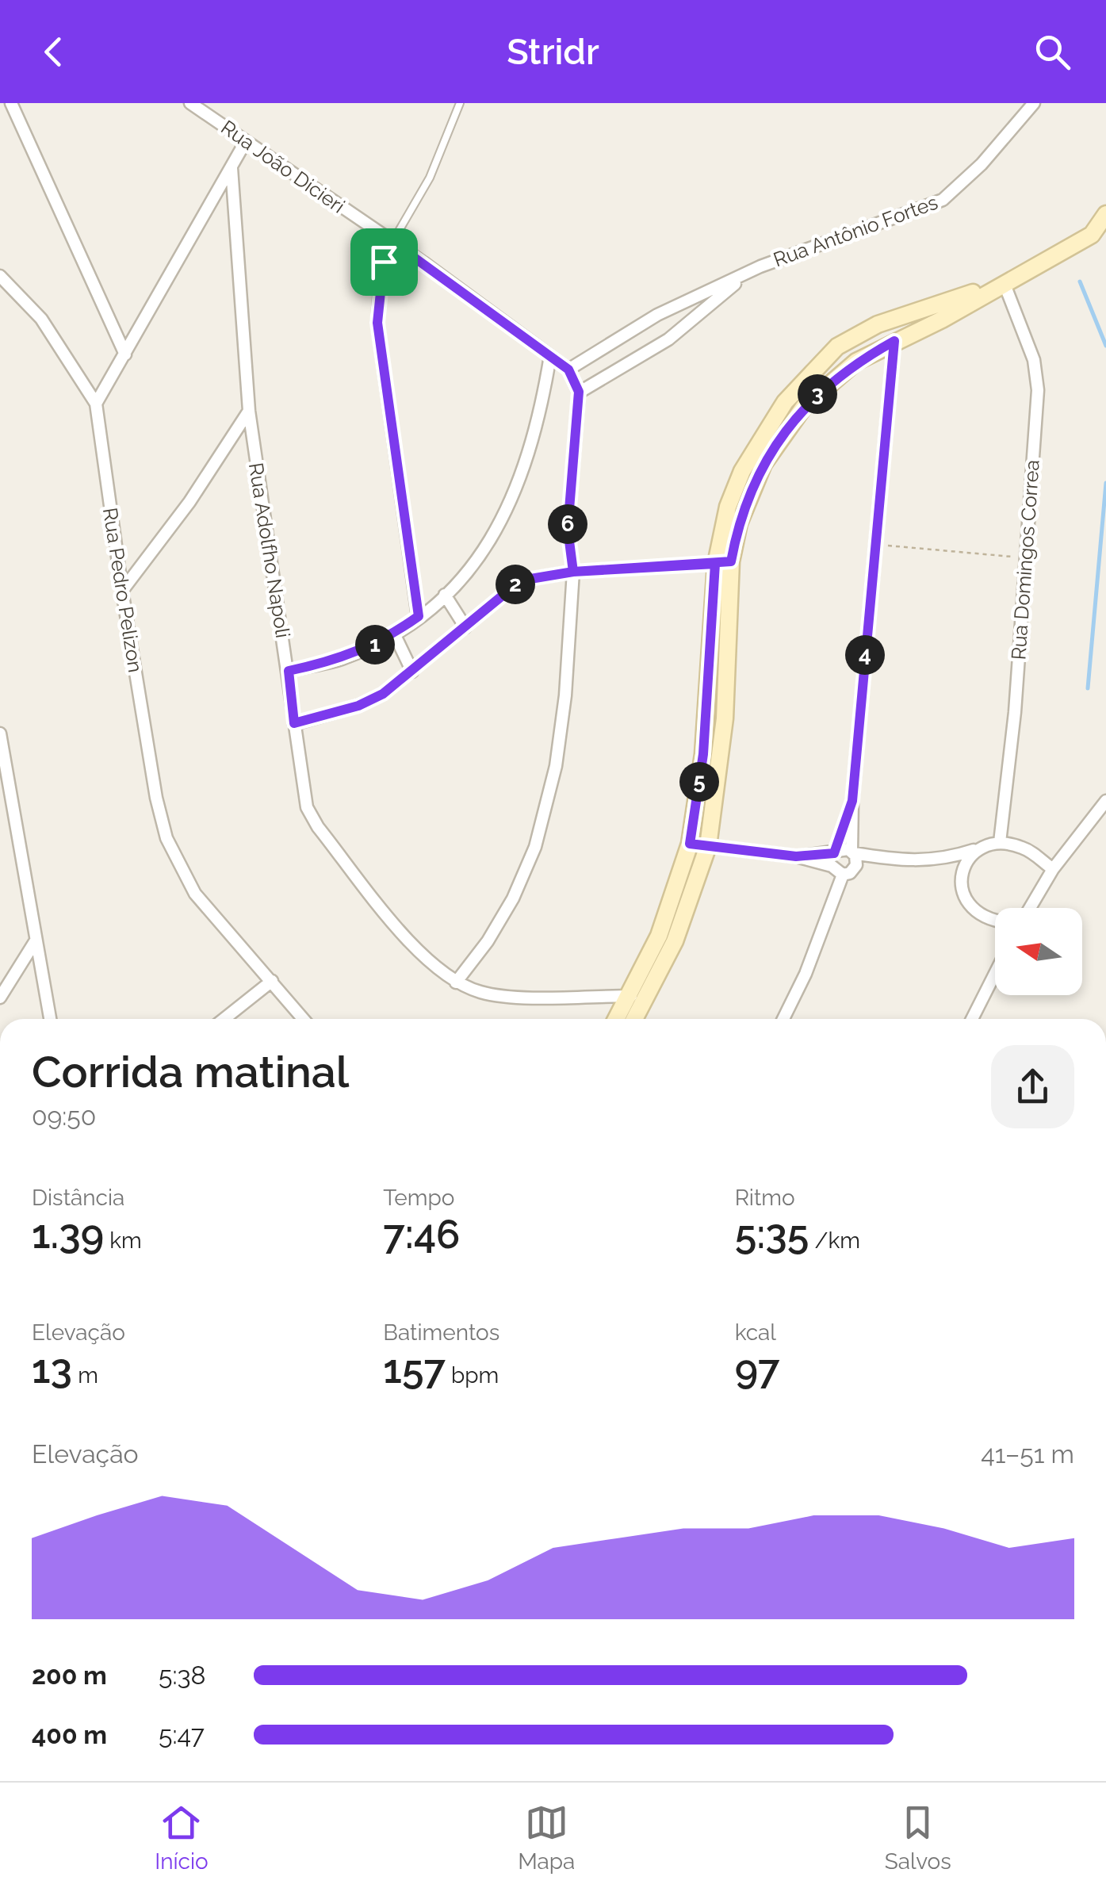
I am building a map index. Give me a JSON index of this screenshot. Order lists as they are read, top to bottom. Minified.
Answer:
{"streets":{"street":["Rua João Dicieri","Rua Antônio Fortes","Rua Adolfho Napoli","Rua Domingos Correa","Rua Pedro Pelizon"]},"crossings":[["Rua João Dicieri","Rua Antônio Fortes"]],"north":"left","page":{"header":"Stridr","pins":["3","6","2","1","4","5"],"heading":["Corrida matinal","09:50"],"stats":[["Distância","1.39 km"],["Tempo","7:46"],["Ritmo","5:35 /km"],["Elevação","13 m"],["Batimentos","157 bpm"],["kcal","97"]],"chart":["Elevação","41–51 m"],"list":[{"name":"200 m","note":"5:38"},{"name":"400 m","note":"5:47"}],"tabs":["Início","Mapa","Salvos"]}}
